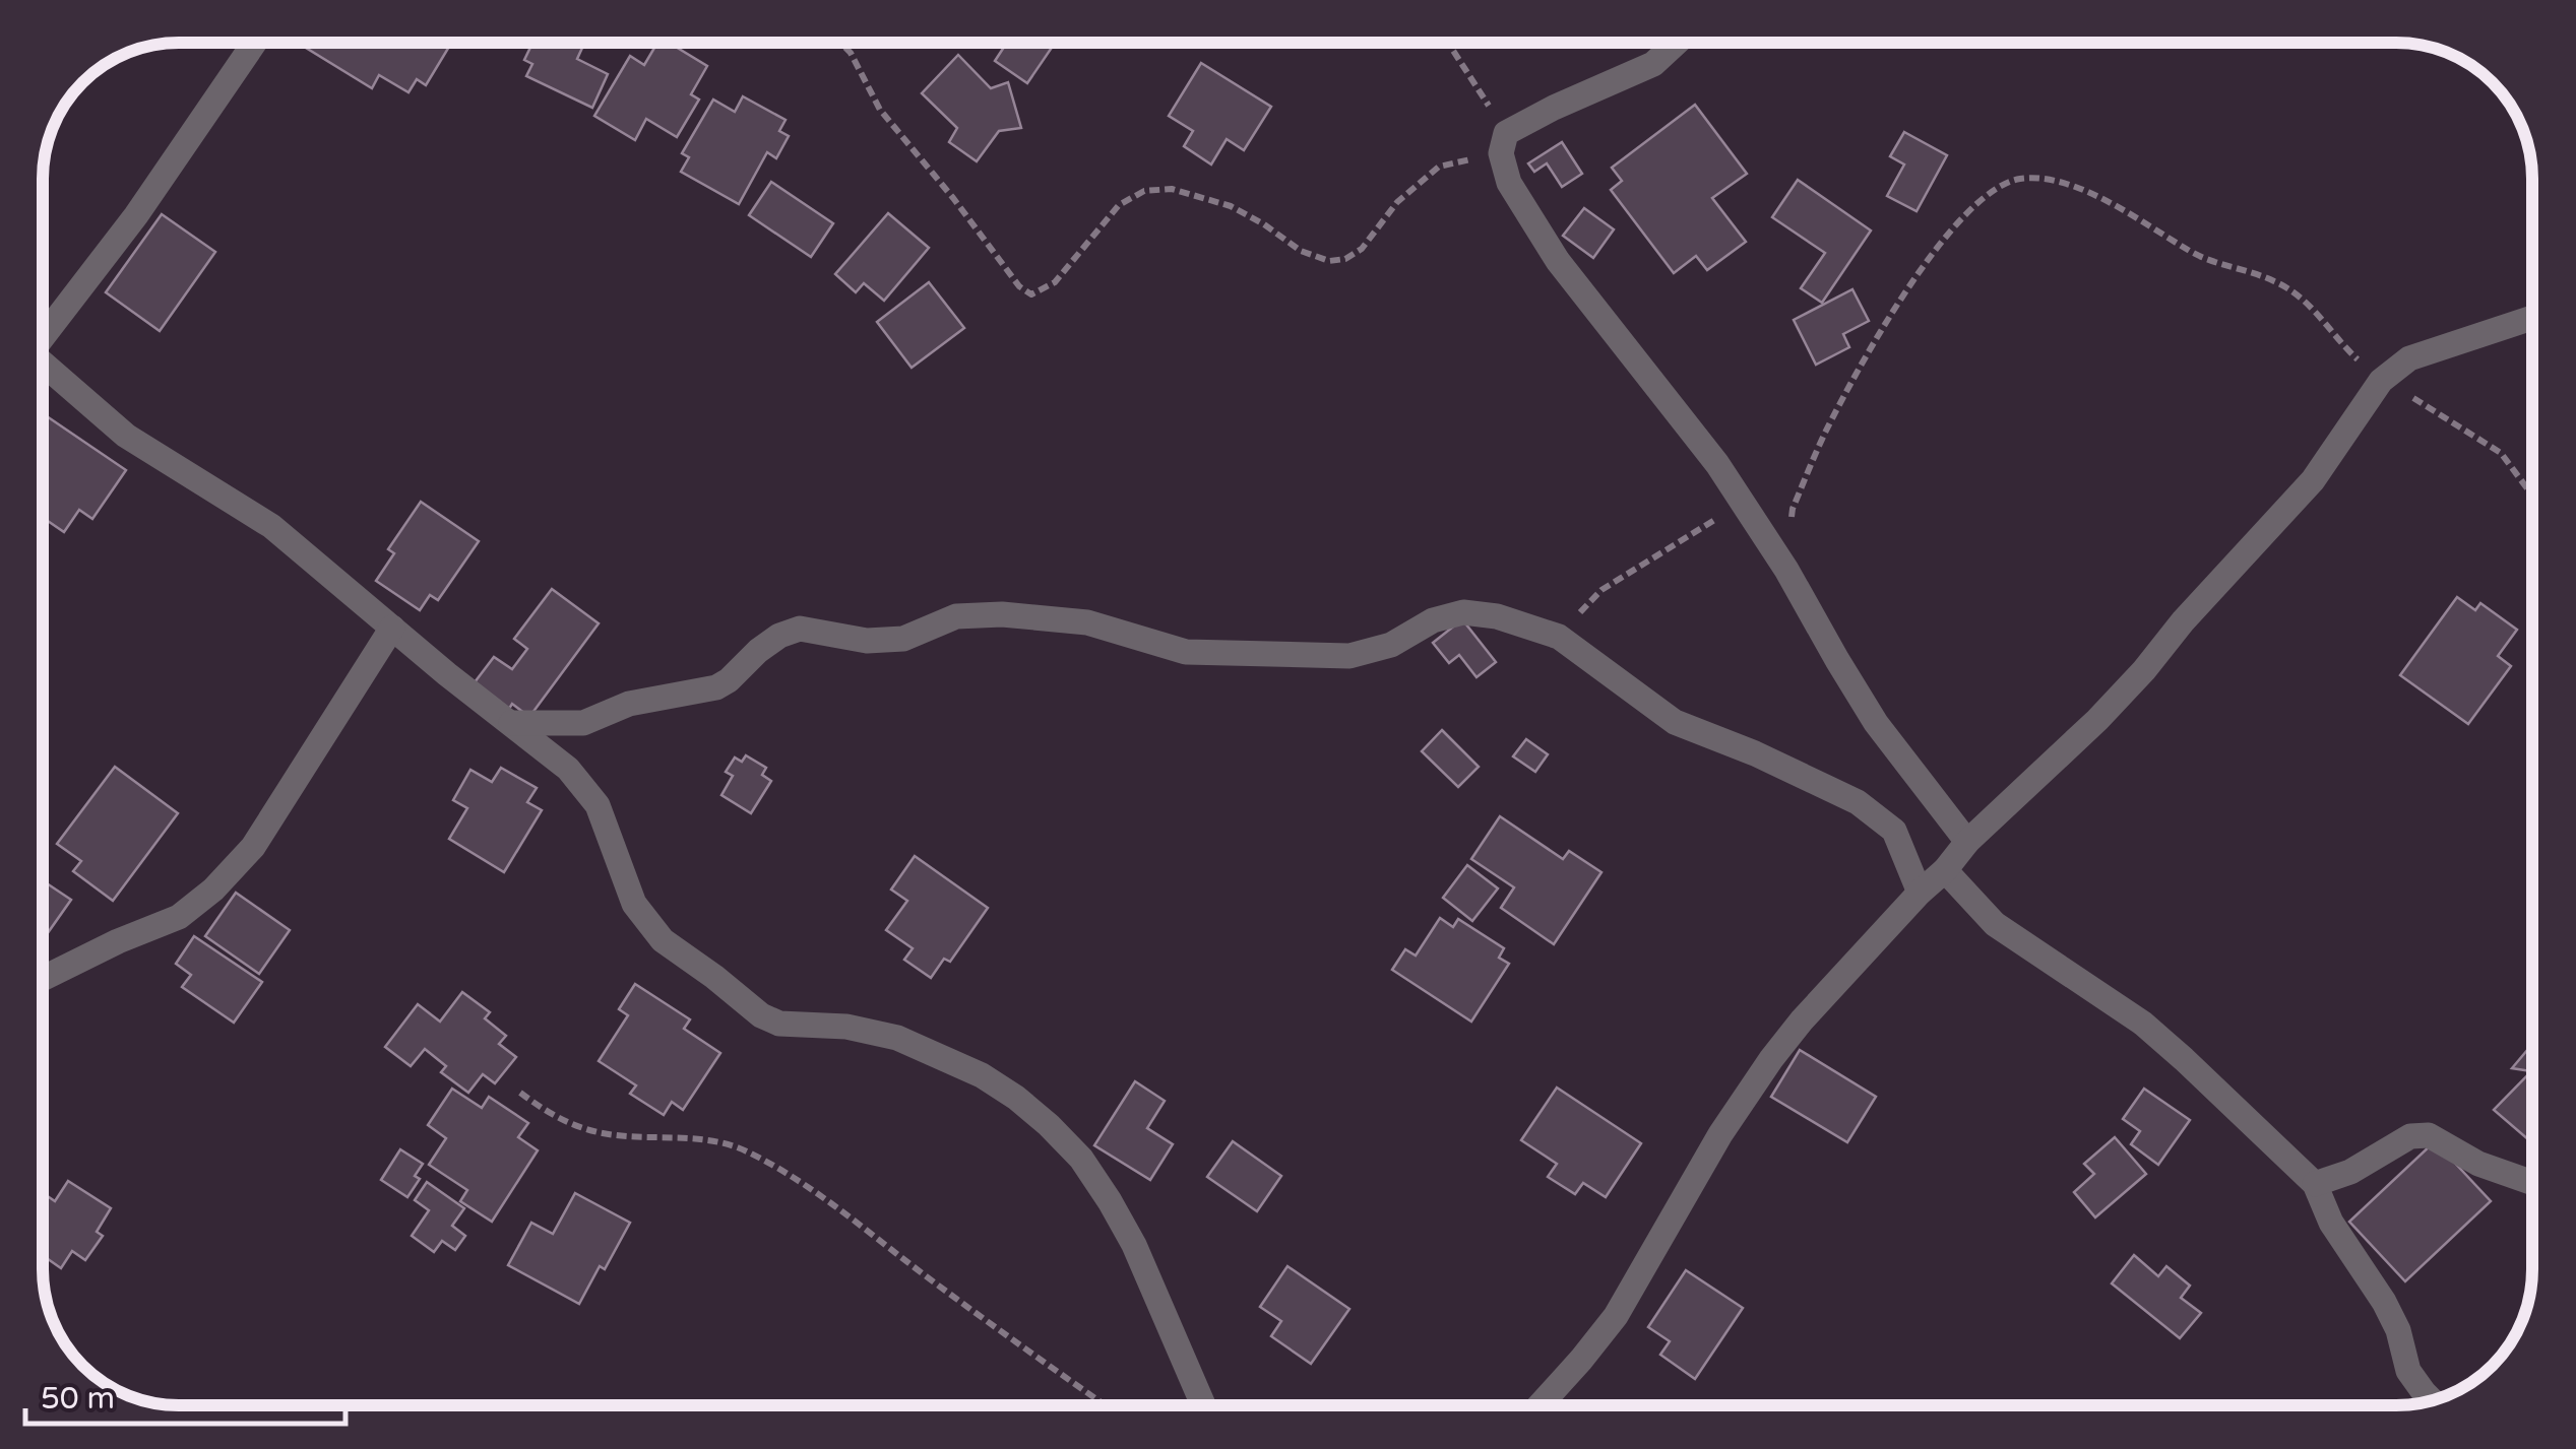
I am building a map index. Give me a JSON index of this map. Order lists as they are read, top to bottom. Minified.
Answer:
{"scale_bar":"50 m"}
